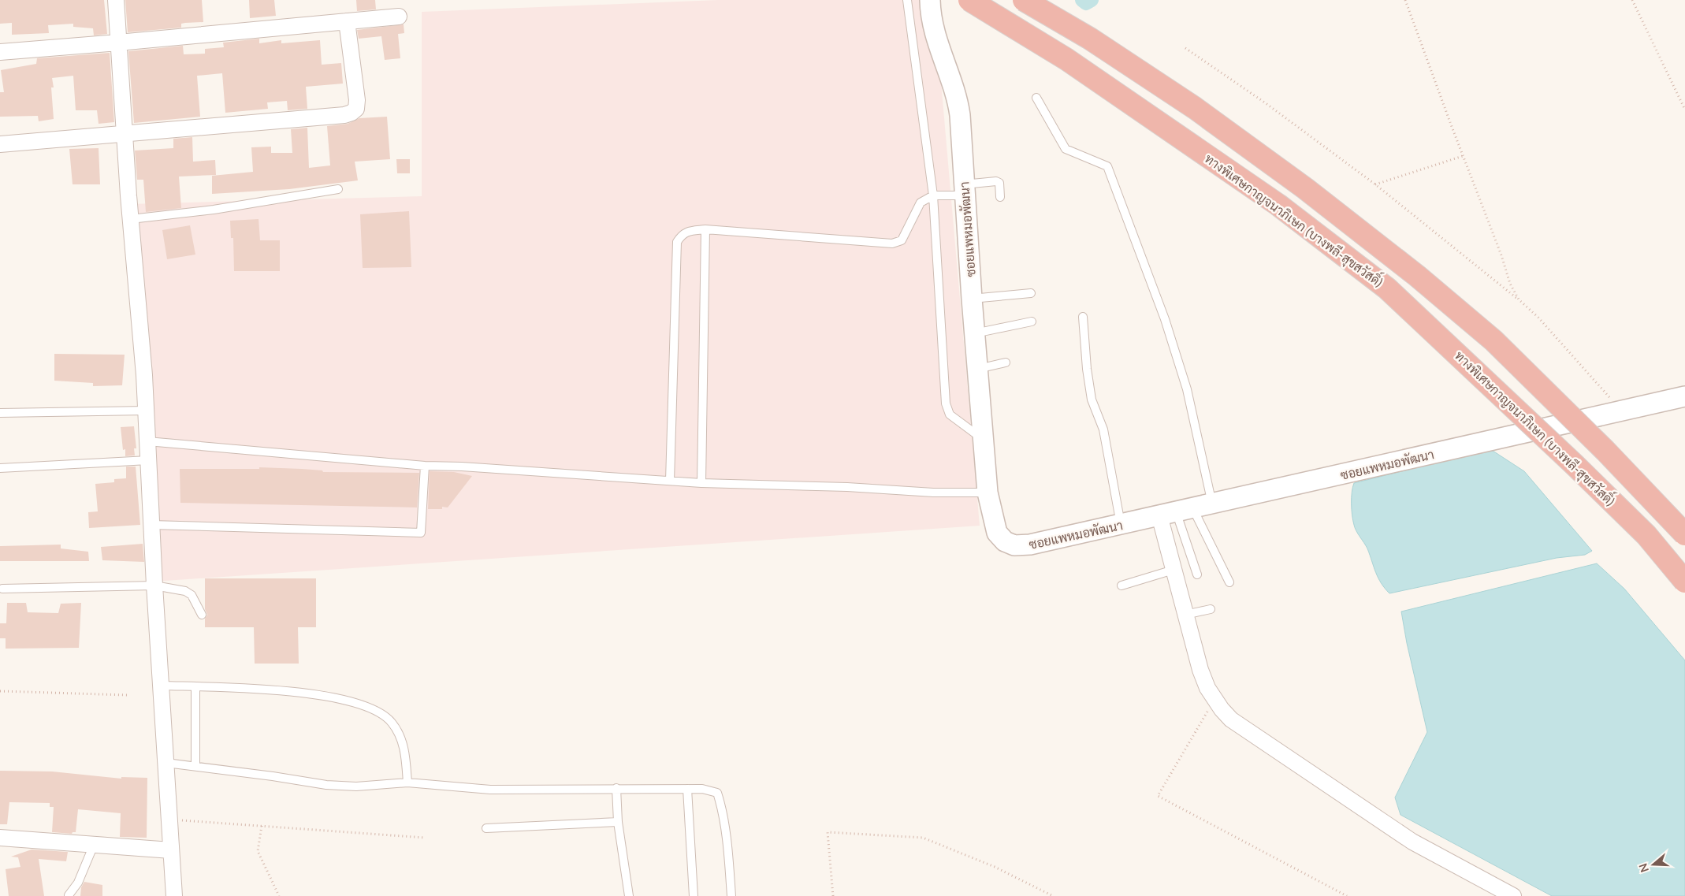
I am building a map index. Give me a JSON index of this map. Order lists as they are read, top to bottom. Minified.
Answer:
{"streets":{"highway":["ทางพิเศษกาญจนาภิเษก (บางพลี-สุขสวัสดิ์)"],"street":["ซอยแพหมอพัฒนา"]},"north":"left"}
